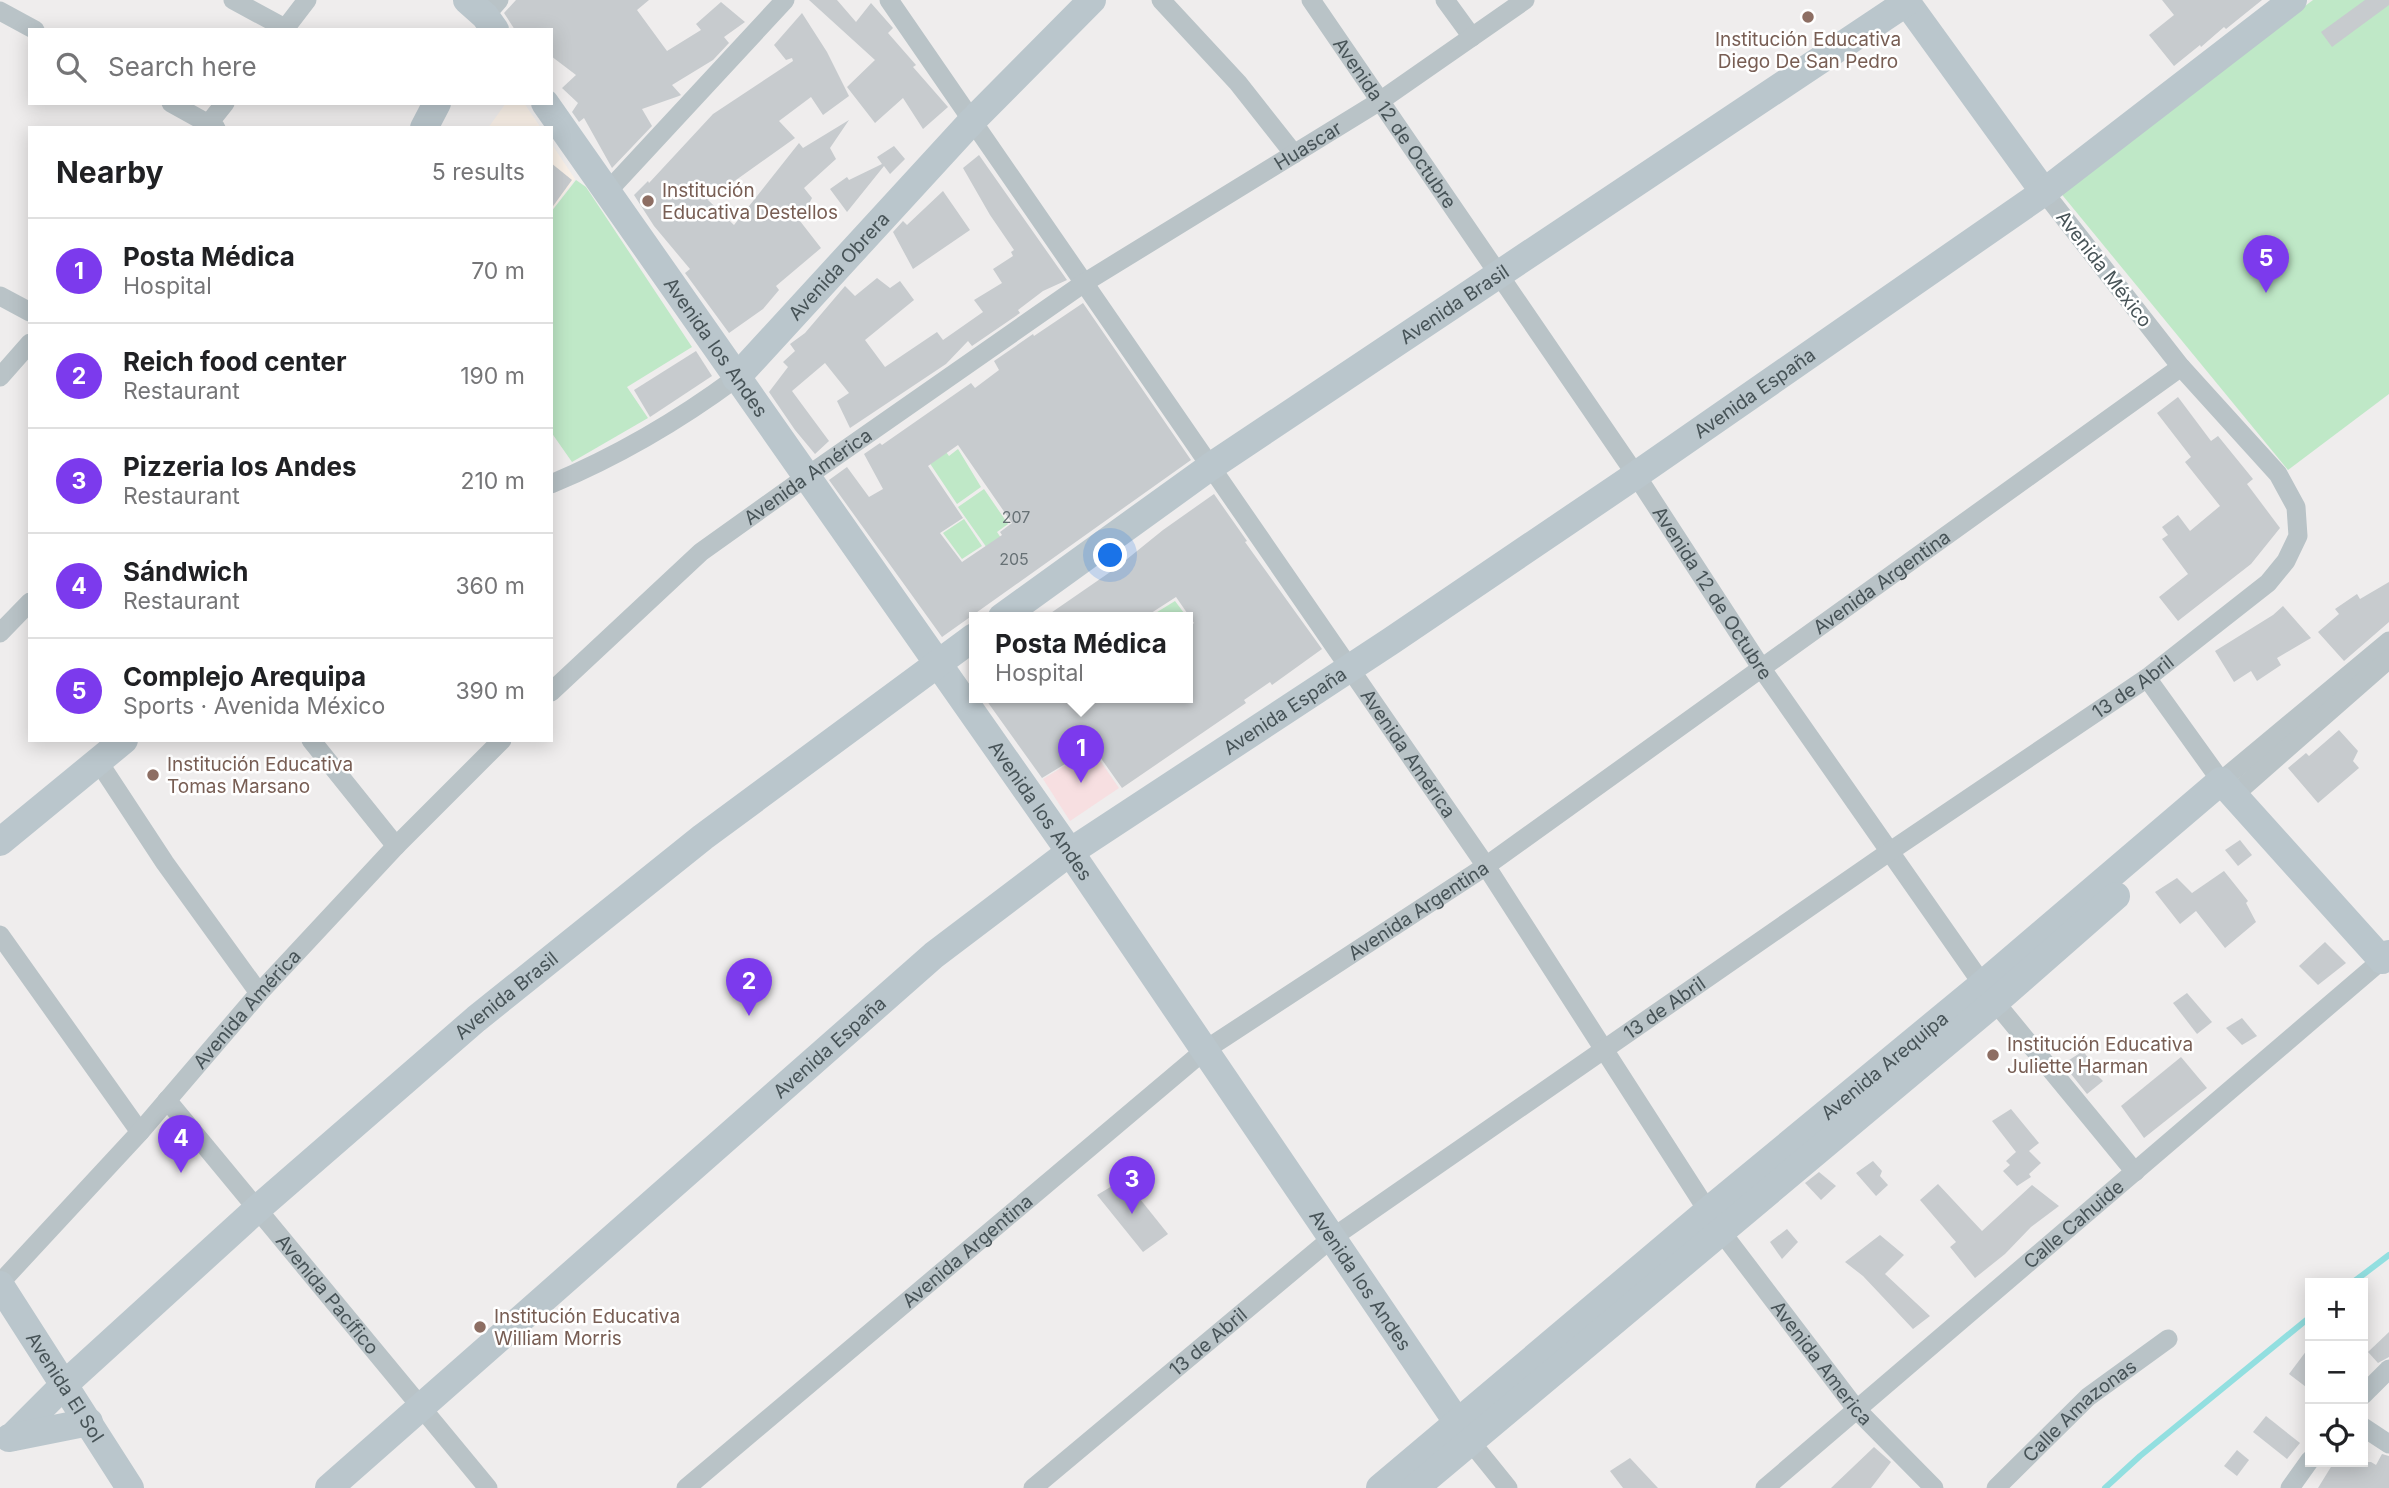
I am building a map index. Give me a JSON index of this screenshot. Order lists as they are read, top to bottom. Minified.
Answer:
{"streets":{"street":["Avenida 12 de Octubre","Huascar","Avenida Obrera","Avenida México","Avenida Brasil","Avenida los Andes","Avenida España","Avenida América","Avenida Argentina","13 de Abril","Avenida Arequipa","Calle Cahuide","Avenida Pacífico","Avenida America","Avenida El Sol","Calle Amazonas"]},"crossings":[["Avenida 12 de Octubre","Huascar"],["Avenida 12 de Octubre","Avenida Brasil"],["Avenida 12 de Octubre","Avenida España"],["Avenida 12 de Octubre","Avenida Argentina"],["Avenida 12 de Octubre","13 de Abril"],["Avenida 12 de Octubre","Avenida Arequipa"],["Avenida 12 de Octubre","Calle Cahuide"],["Huascar","Avenida América"],["Avenida Obrera","Avenida los Andes"],["Avenida Obrera","Avenida América"],["Avenida México","Avenida Brasil"],["Avenida México","Avenida España"],["Avenida México","Avenida Argentina"],["Avenida México","13 de Abril"],["Avenida Brasil","Avenida los Andes"],["Avenida Brasil","Avenida América"],["Avenida Brasil","Avenida Pacífico"],["Avenida Brasil","Avenida El Sol"],["Avenida los Andes","Avenida España"],["Avenida los Andes","Avenida América"],["Avenida los Andes","Avenida Argentina"],["Avenida los Andes","13 de Abril"],["Avenida los Andes","Avenida Arequipa"],["Avenida España","Avenida América"],["Avenida España","Avenida Pacífico"],["Avenida América","Avenida Argentina"],["Avenida América","13 de Abril"],["Avenida América","Avenida Arequipa"],["Avenida América","Avenida Pacífico"],["Avenida América","Avenida America"],["Avenida América","Avenida El Sol"],["Avenida Arequipa","Avenida America"],["Calle Cahuide","Avenida America"]],"places":["Institución Educativa Diego De San Pedro","Institución Educativa Destellos","Institución Educativa Tomas Marsano","Institución Educativa Juliette Harman","Institución Educativa William Morris"],"house_numbers":["207","205"],"page":{"search":"Search here","heading":["Nearby","5 results"],"list":[{"mark":"1","name":"Posta Médica","note":"Hospital","value":"70 m"},{"mark":"2","name":"Reich food center","note":"Restaurant","value":"190 m"},{"mark":"3","name":"Pizzeria los Andes","note":"Restaurant","value":"210 m"},{"mark":"4","name":"Sándwich","note":"Restaurant","value":"360 m"},{"mark":"5","name":"Complejo Arequipa","note":"Sports · Avenida México","value":"390 m"}],"pins":["5","1","2","4","3"],"popup":["Posta Médica","Hospital"],"map_buttons":["+","−"]}}
